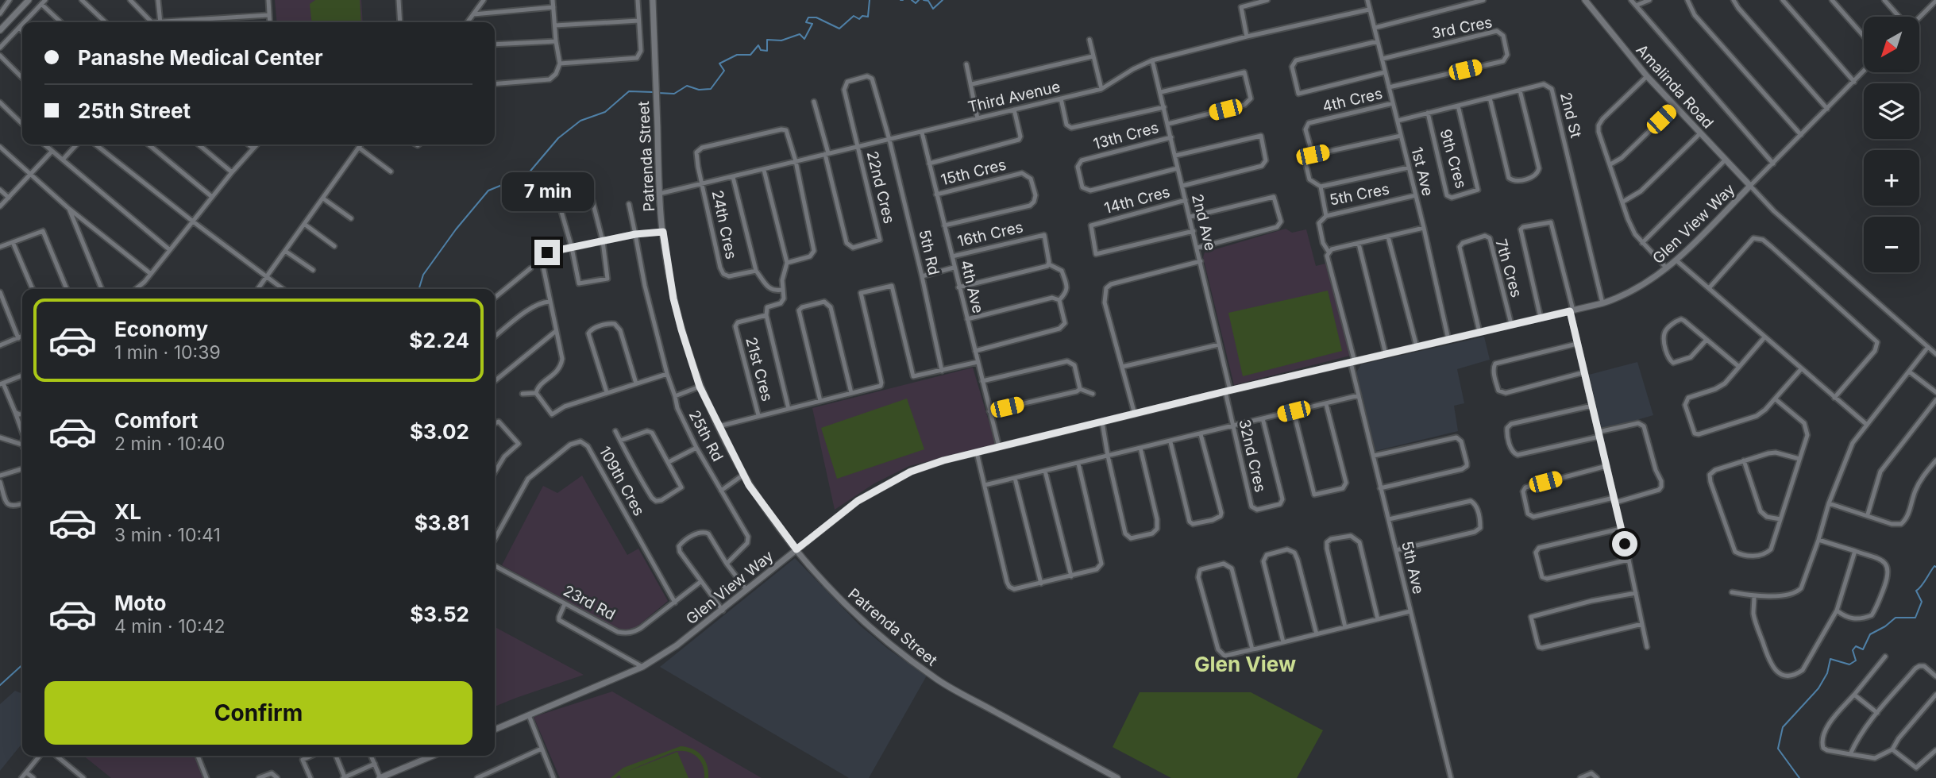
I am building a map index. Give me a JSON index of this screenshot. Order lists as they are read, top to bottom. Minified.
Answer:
{"streets":{"street":["3rd Cres","Amalinda Road","Third Avenue","4th Cres","2nd St","13th Cres","Patrenda Street","9th Cres","1st Ave","15th Cres","22nd Cres","5th Cres","14th Cres","2nd Ave","Glen View Way","24th Cres","16th Cres","5th Rd","7th Cres","4th Ave","21st Cres","25th Rd","32nd Cres","109th Cres","5th Ave","23rd Rd"]},"crossings":[["3rd Cres","1st Ave"],["Amalinda Road","Glen View Way"],["Third Avenue","Patrenda Street"],["Third Avenue","1st Ave"],["Third Avenue","22nd Cres"],["Third Avenue","2nd Ave"],["Third Avenue","24th Cres"],["Third Avenue","5th Rd"],["Third Avenue","4th Ave"],["4th Cres","1st Ave"],["2nd St","9th Cres"],["2nd St","1st Ave"],["2nd St","Glen View Way"],["13th Cres","2nd Ave"],["Patrenda Street","Glen View Way"],["1st Ave","5th Cres"],["1st Ave","Glen View Way"],["15th Cres","4th Ave"],["22nd Cres","5th Rd"],["5th Cres","5th Ave"],["14th Cres","2nd Ave"],["2nd Ave","Glen View Way"],["2nd Ave","32nd Cres"],["Glen View Way","7th Cres"],["Glen View Way","4th Ave"],["Glen View Way","32nd Cres"],["Glen View Way","5th Ave"],["16th Cres","4th Ave"],["109th Cres","23rd Rd"]],"districts":["Glen View"],"north":"bottom left","page":{"map_buttons":["+","−"],"banner":["Panashe Medical Center","25th Street"],"bubble":"7 min","list":[{"name":"Economy","note":"1 min · 10:39","value":"$2.24"},{"name":"Comfort","note":"2 min · 10:40","value":"$3.02"},{"name":"XL","note":"3 min · 10:41","value":"$3.81"},{"name":"Moto","note":"4 min · 10:42","value":"$3.52"}],"buttons":"Confirm"}}
